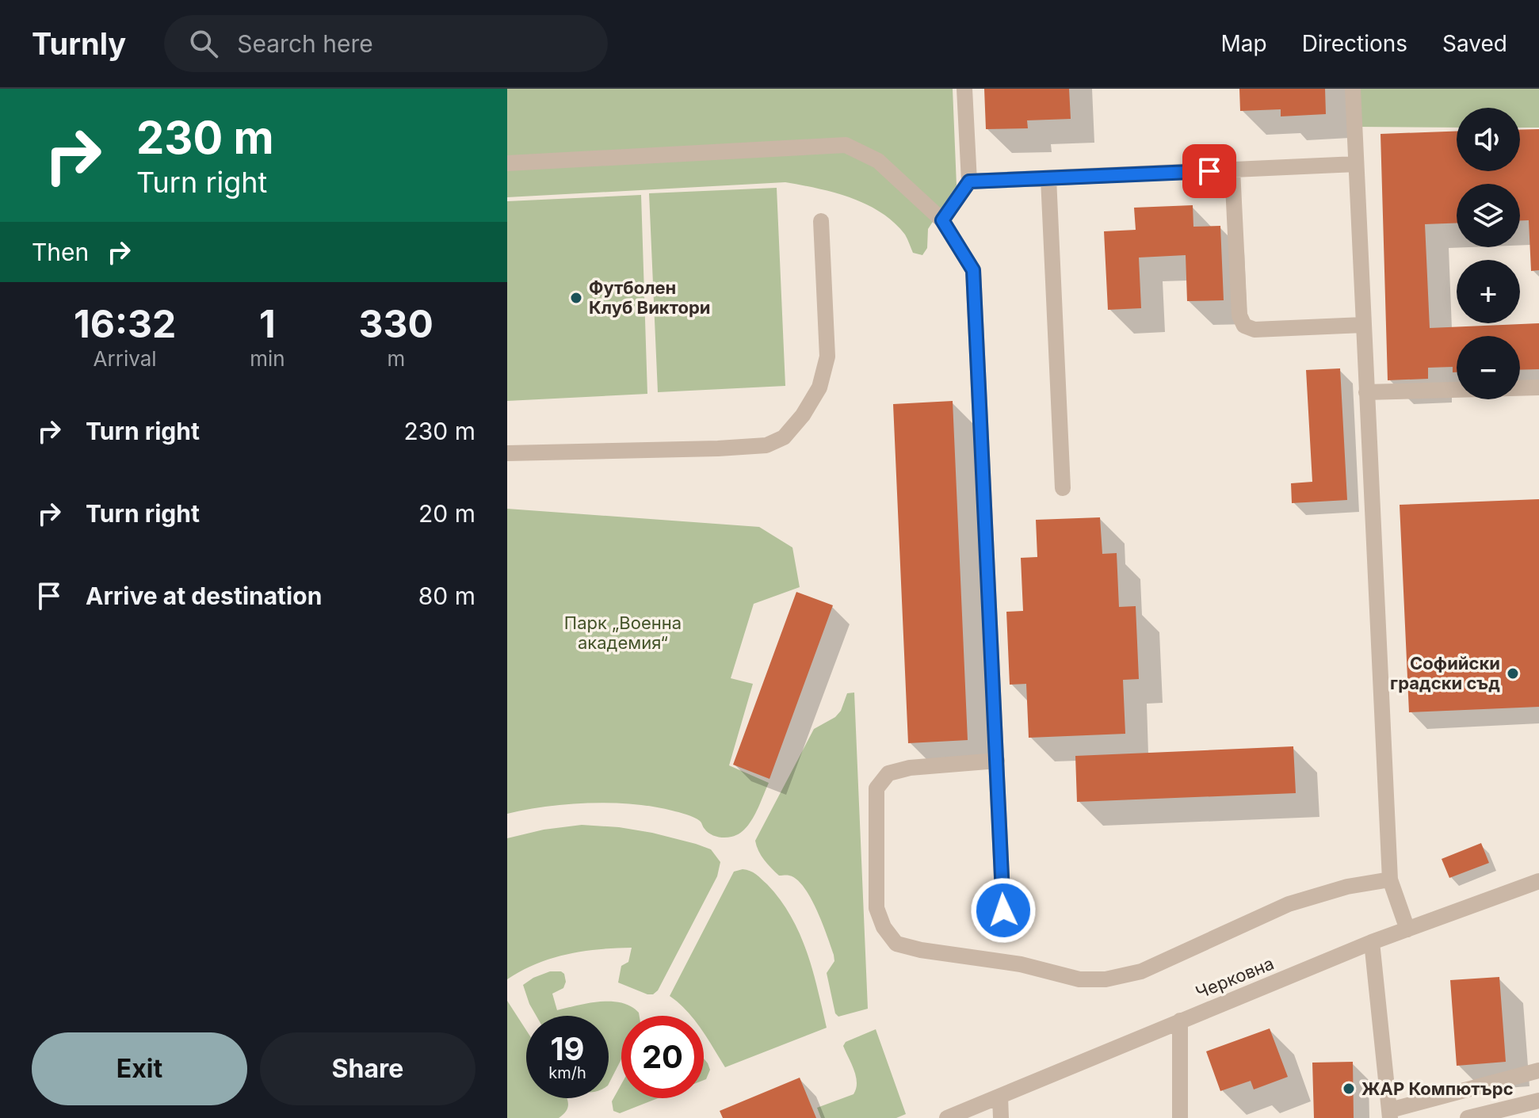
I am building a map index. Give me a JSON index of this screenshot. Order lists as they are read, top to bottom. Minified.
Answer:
{"streets":{"street":["Черковна"]},"parks":["Парк „Военна академия“"],"places":["Футболен Клуб Виктори","Софийски градски съд","ЖАР Компютърс"],"page":{"header":"Turnly","search":"Search here","nav":["Map","Directions","Saved"],"turn":["230 m","Turn right"],"map_buttons":["+","−"],"then":"Then","eta":["16:32","Arrival","1","min","330","m"],"list":[{"name":"Turn right","value":"230 m"},{"name":"Turn right","value":"20 m"},{"name":"Arrive at destination","value":"80 m"}],"speed":"19 km/h","limit":"20","buttons":["Exit","Share"]}}
